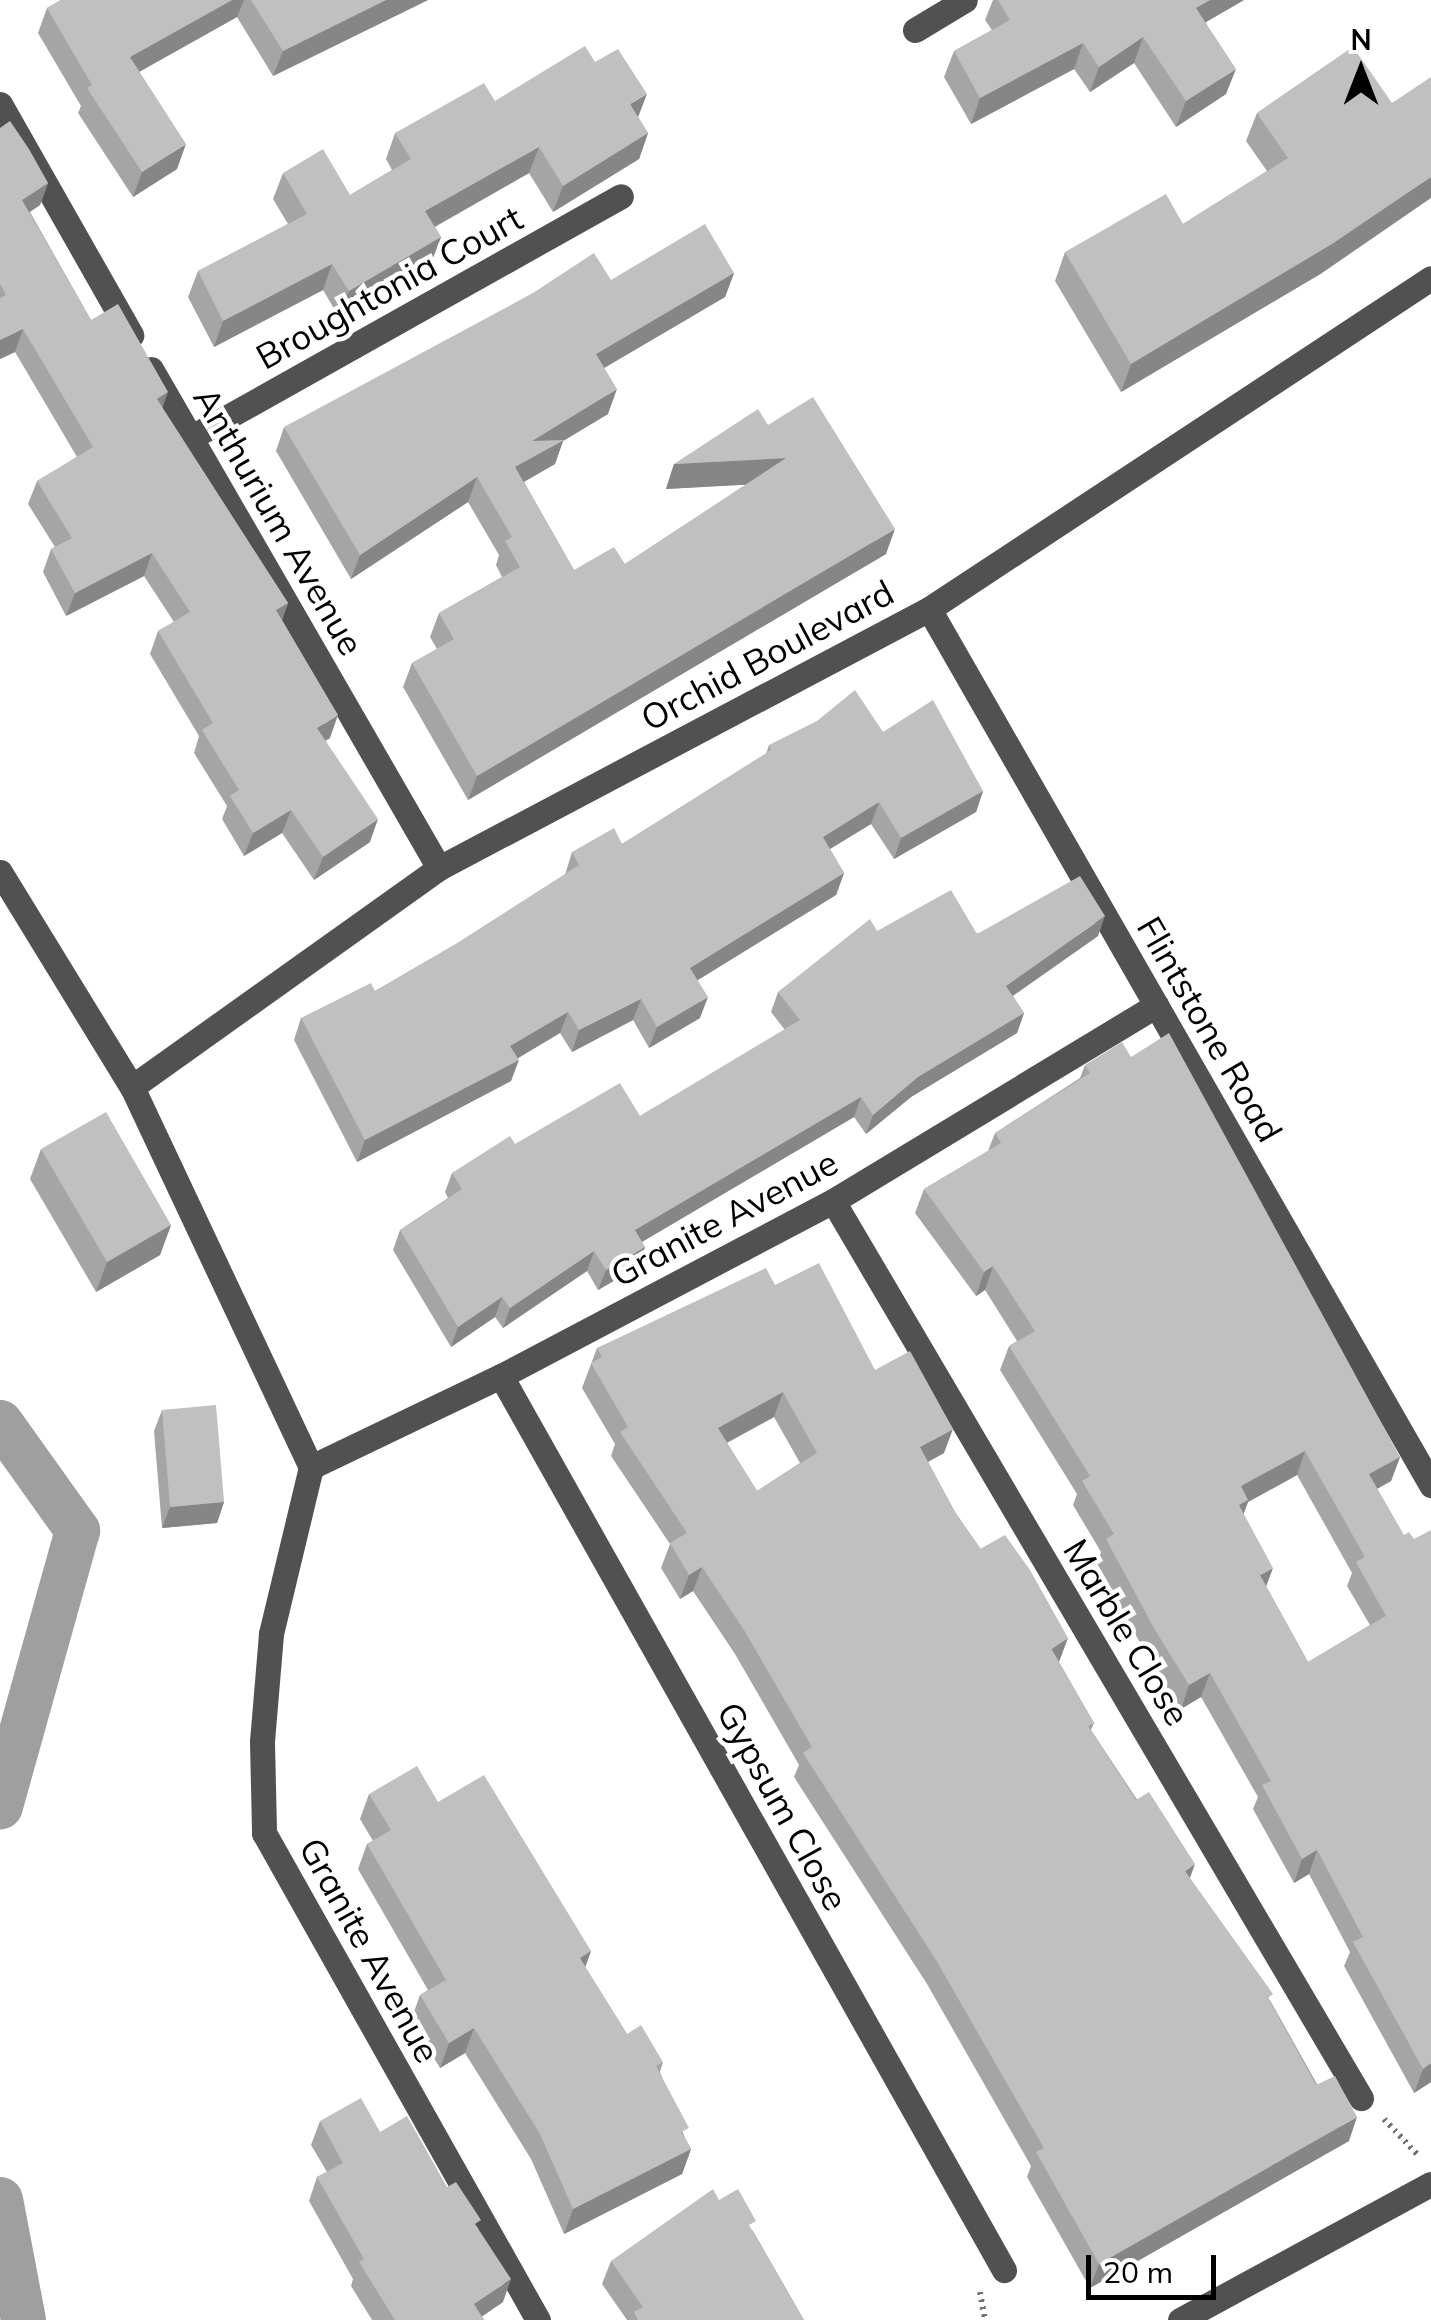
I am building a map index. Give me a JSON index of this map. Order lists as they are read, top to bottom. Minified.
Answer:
{"streets":{"street":["Broughtonia Court","Anthurium Avenue","Orchid Boulevard","Flintstone Road","Granite Avenue","Marble Close","Gypsum Close"]},"crossings":[["Broughtonia Court","Anthurium Avenue"],["Anthurium Avenue","Orchid Boulevard"],["Orchid Boulevard","Flintstone Road"],["Flintstone Road","Granite Avenue"],["Granite Avenue","Marble Close"],["Granite Avenue","Gypsum Close"]],"scale_bar":"20 m","north":"top"}
